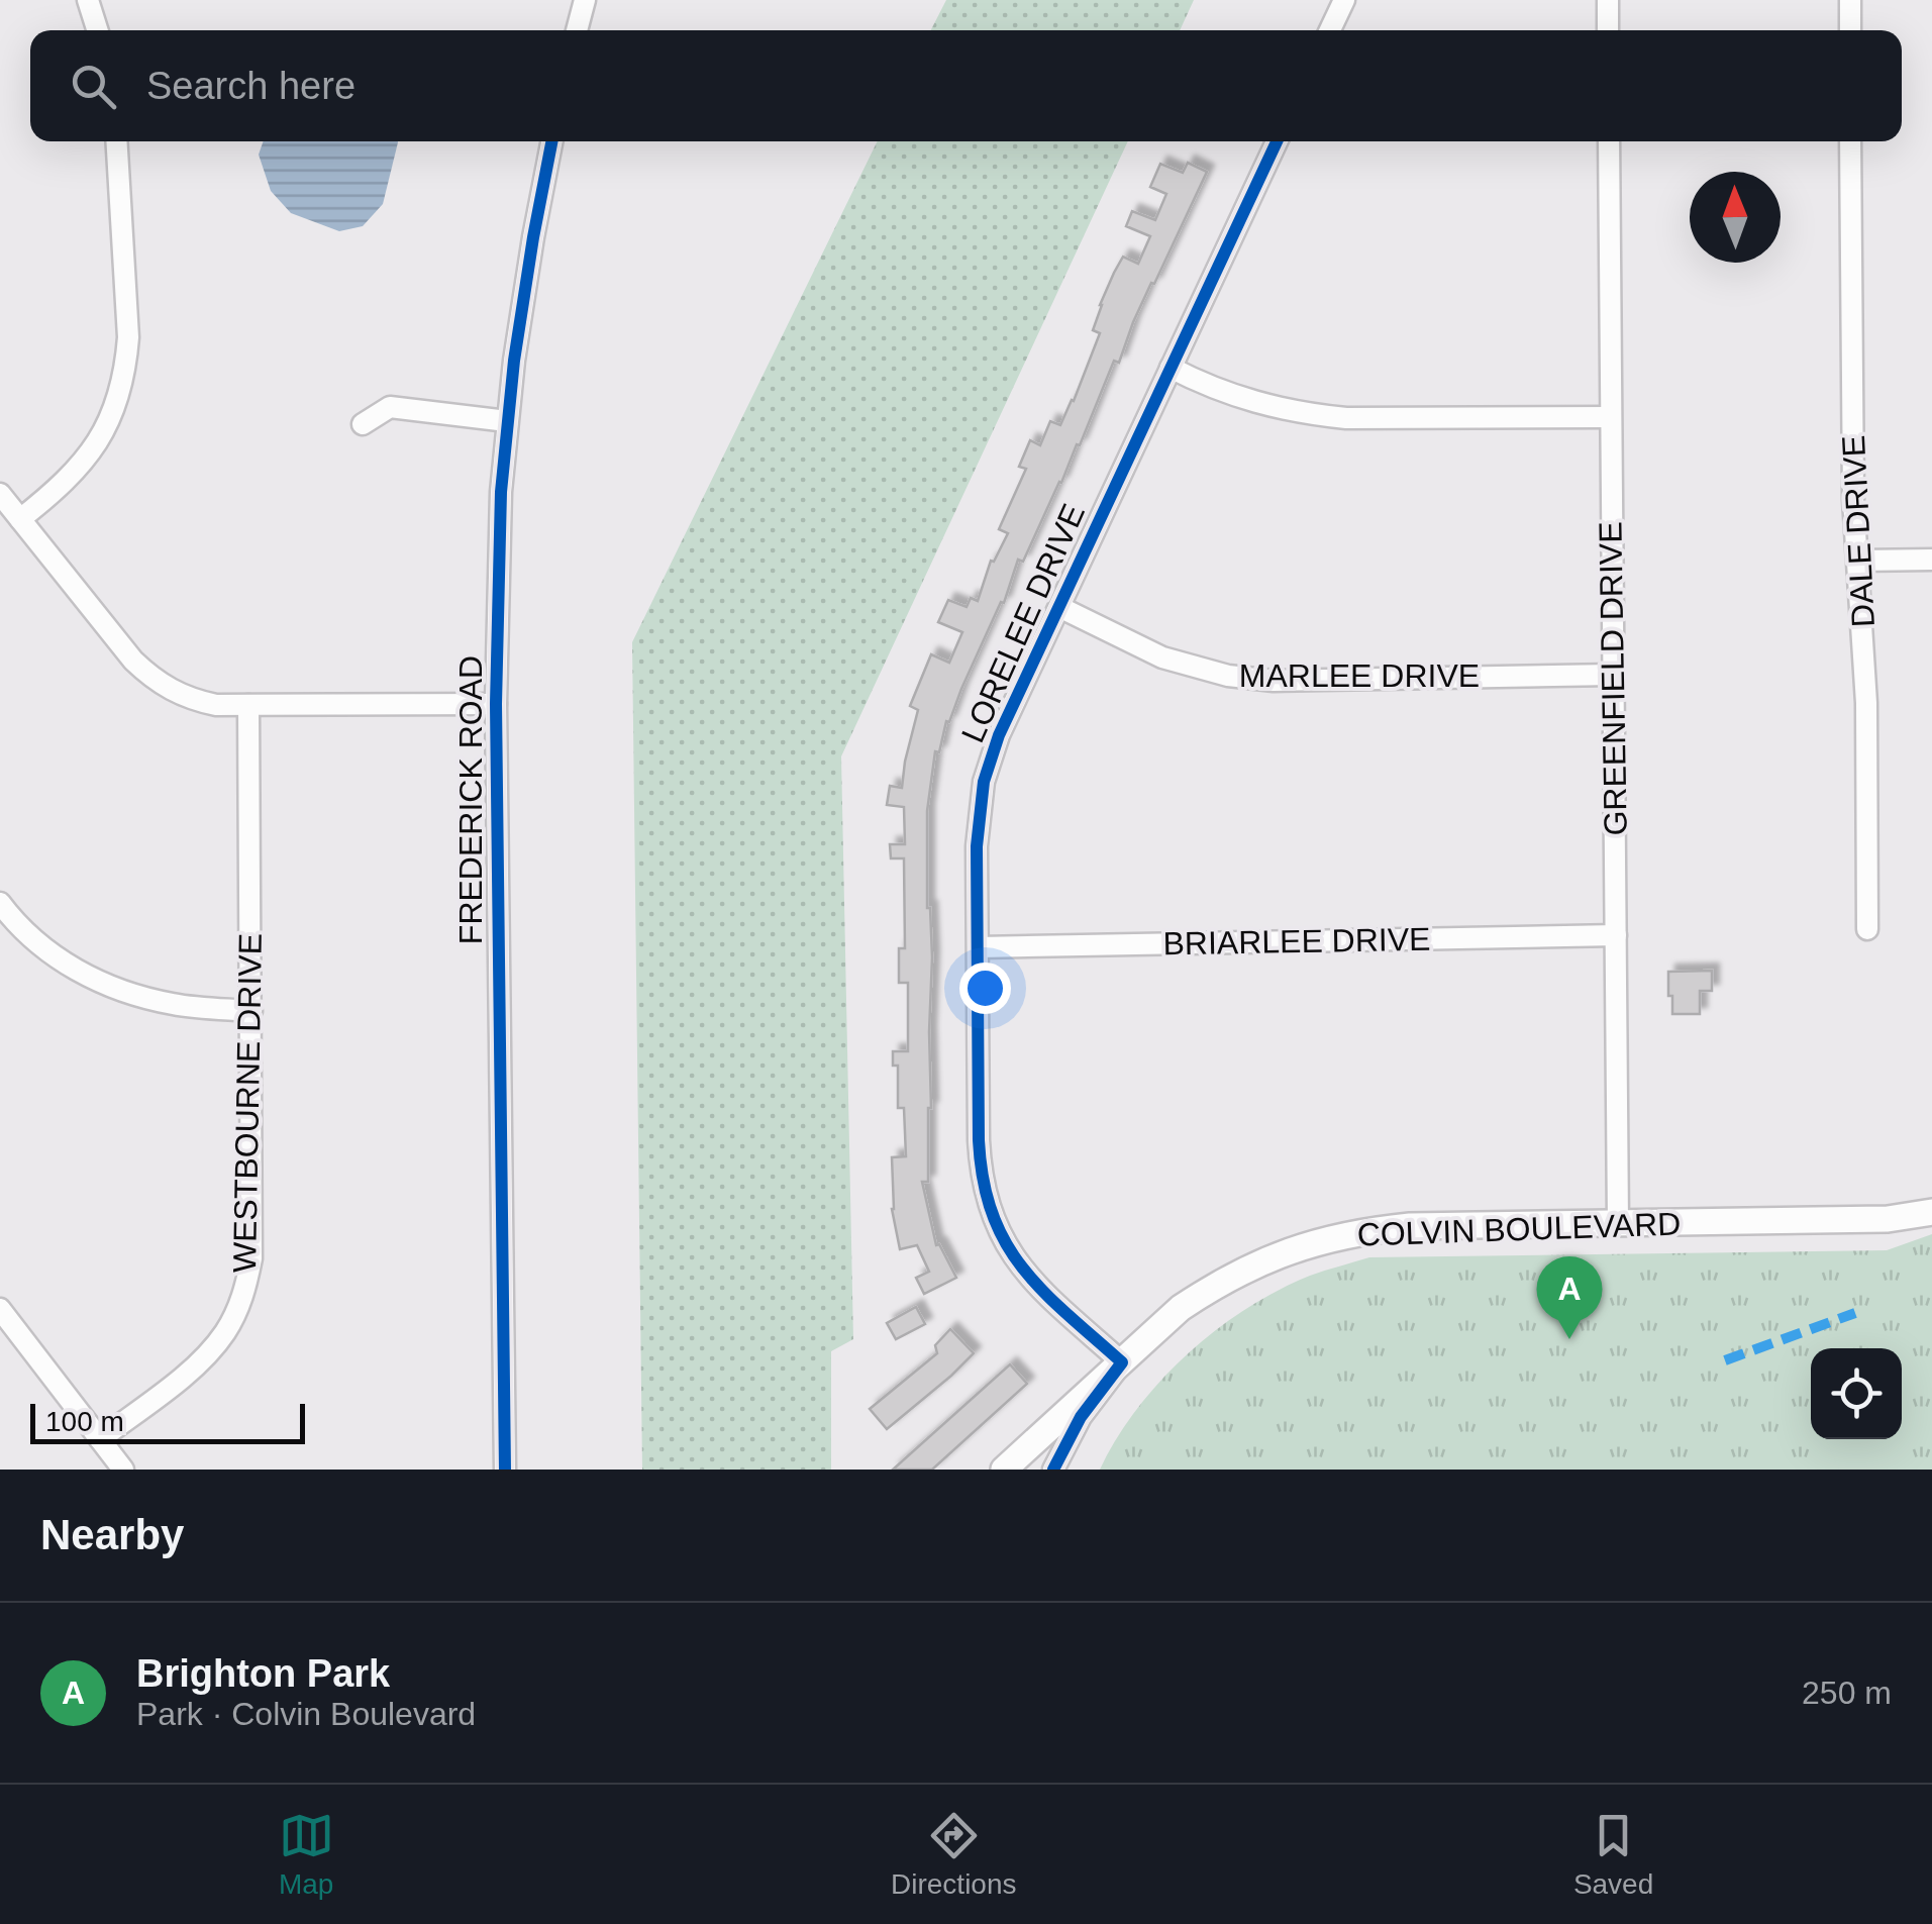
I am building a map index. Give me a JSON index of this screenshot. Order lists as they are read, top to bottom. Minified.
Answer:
{"streets":{"street":["DALE DRIVE","LORELEE DRIVE","MARLEE DRIVE","GREENFIELD DRIVE","FREDERICK ROAD","BRIARLEE DRIVE","WESTBOURNE DRIVE","COLVIN BOULEVARD"]},"crossings":[["LORELEE DRIVE","MARLEE DRIVE"],["LORELEE DRIVE","BRIARLEE DRIVE"],["LORELEE DRIVE","COLVIN BOULEVARD"],["MARLEE DRIVE","GREENFIELD DRIVE"],["GREENFIELD DRIVE","BRIARLEE DRIVE"],["GREENFIELD DRIVE","COLVIN BOULEVARD"]],"scale_bar":"100 m","north":"top","page":{"search":"Search here","pins":"A","scale":"100 m","heading":"Nearby","list":[{"mark":"A","name":"Brighton Park","note":"Park · Colvin Boulevard","value":"250 m"}],"nav":["Map","Directions","Saved"]}}
